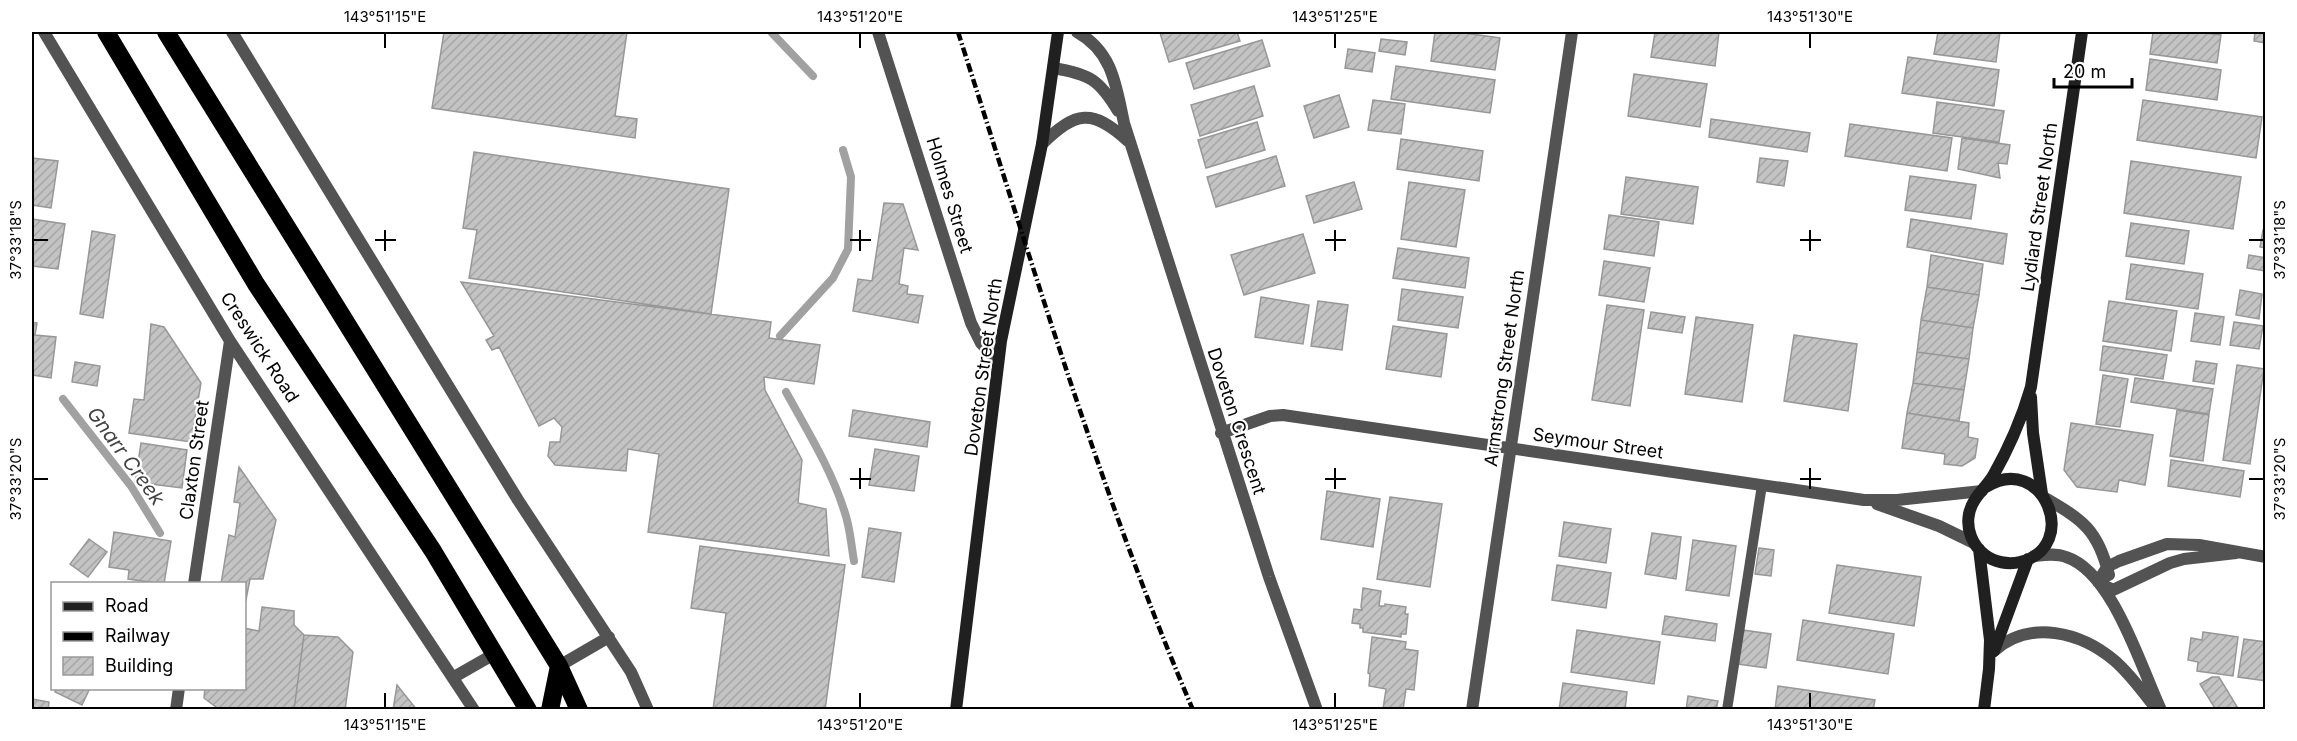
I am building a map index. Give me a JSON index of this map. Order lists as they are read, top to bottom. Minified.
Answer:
{"streets":{"highway":["Creswick Road"],"street":["Holmes Street","Lydiard Street North","Doveton Street North","Armstrong Street North","Doveton Crescent","Seymour Street","Claxton Street"]},"crossings":[["Holmes Street","Doveton Street North"],["Lydiard Street North","Seymour Street"],["Creswick Road","Claxton Street"],["Doveton Street North","Doveton Crescent"],["Armstrong Street North","Seymour Street"],["Doveton Crescent","Seymour Street"]],"water":["Gnarr Creek"],"legend":["Road","Railway","Building"],"scale_bar":"20 m","coordinates":["143°51'15\"E","143°51'20\"E","143°51'25\"E","143°51'30\"E","37°33'18\"S","37°33'20\"S"]}
